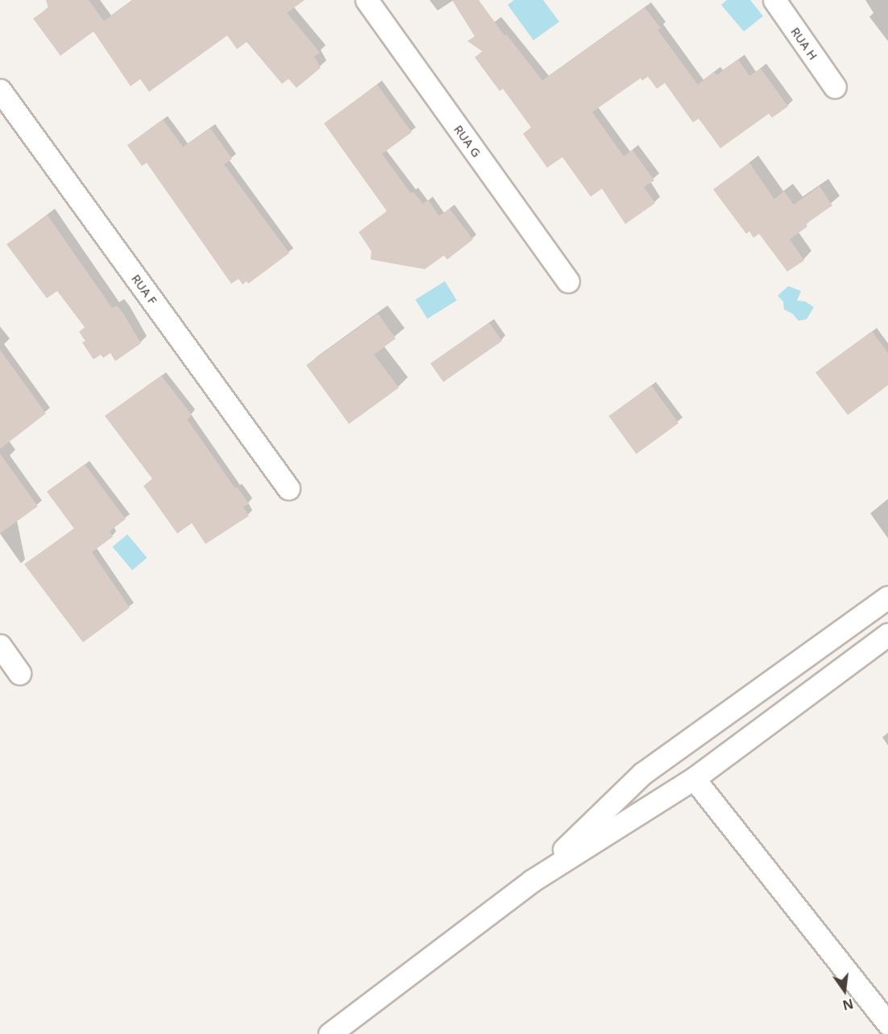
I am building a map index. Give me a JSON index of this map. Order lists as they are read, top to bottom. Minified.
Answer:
{"streets":{"street":["RUA H","RUA G","RUA F"]},"north":"bottom"}
